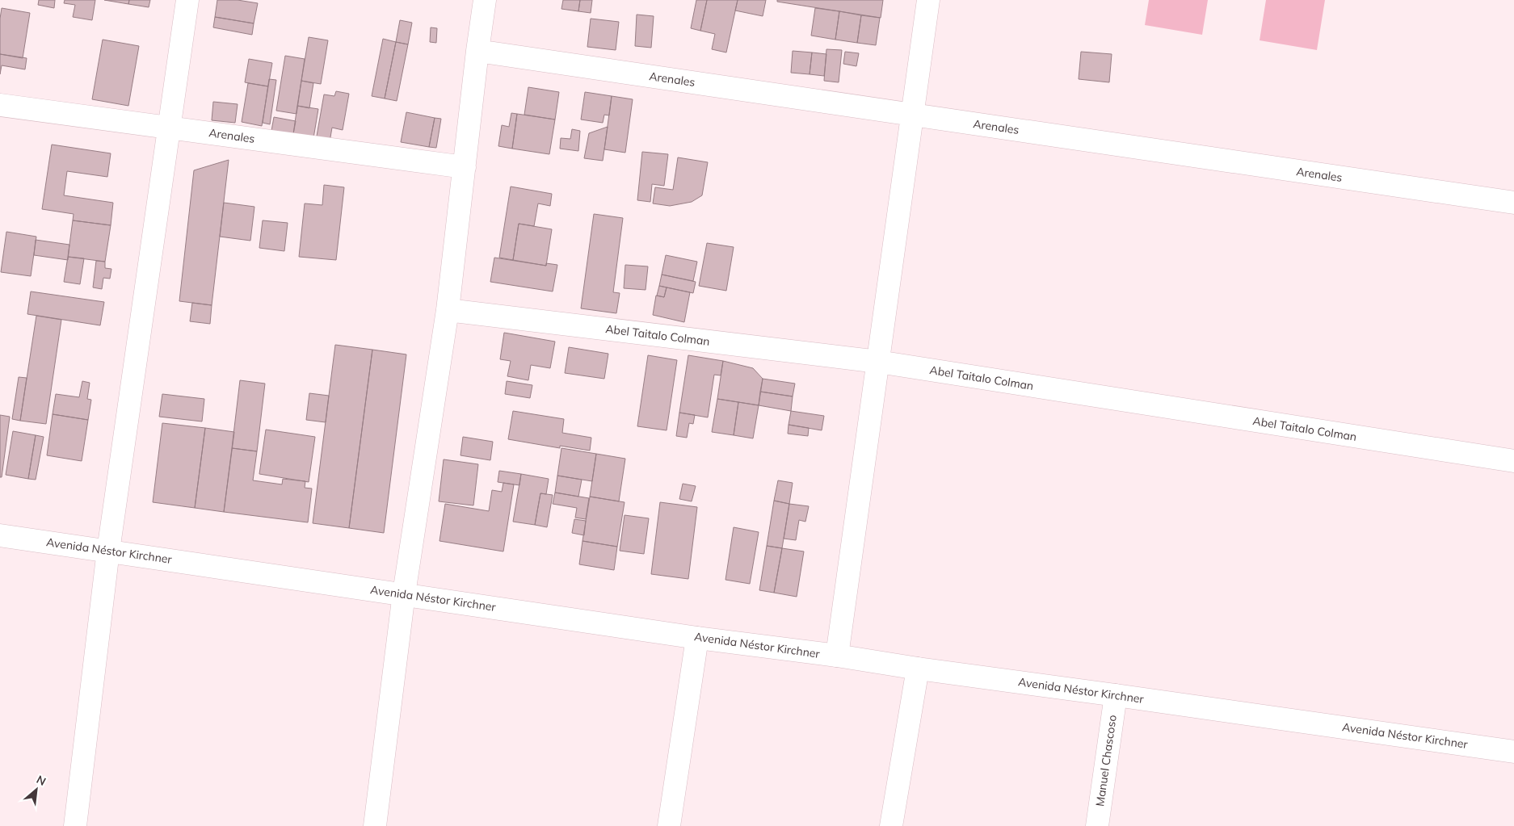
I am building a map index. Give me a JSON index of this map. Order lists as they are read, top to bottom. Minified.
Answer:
{"streets":{"street":["Arenales","Abel Taitalo Colman","Avenida Néstor Kirchner","Manuel Chascoso"]},"crossings":[["Avenida Néstor Kirchner","Manuel Chascoso"]],"north":"top right"}
